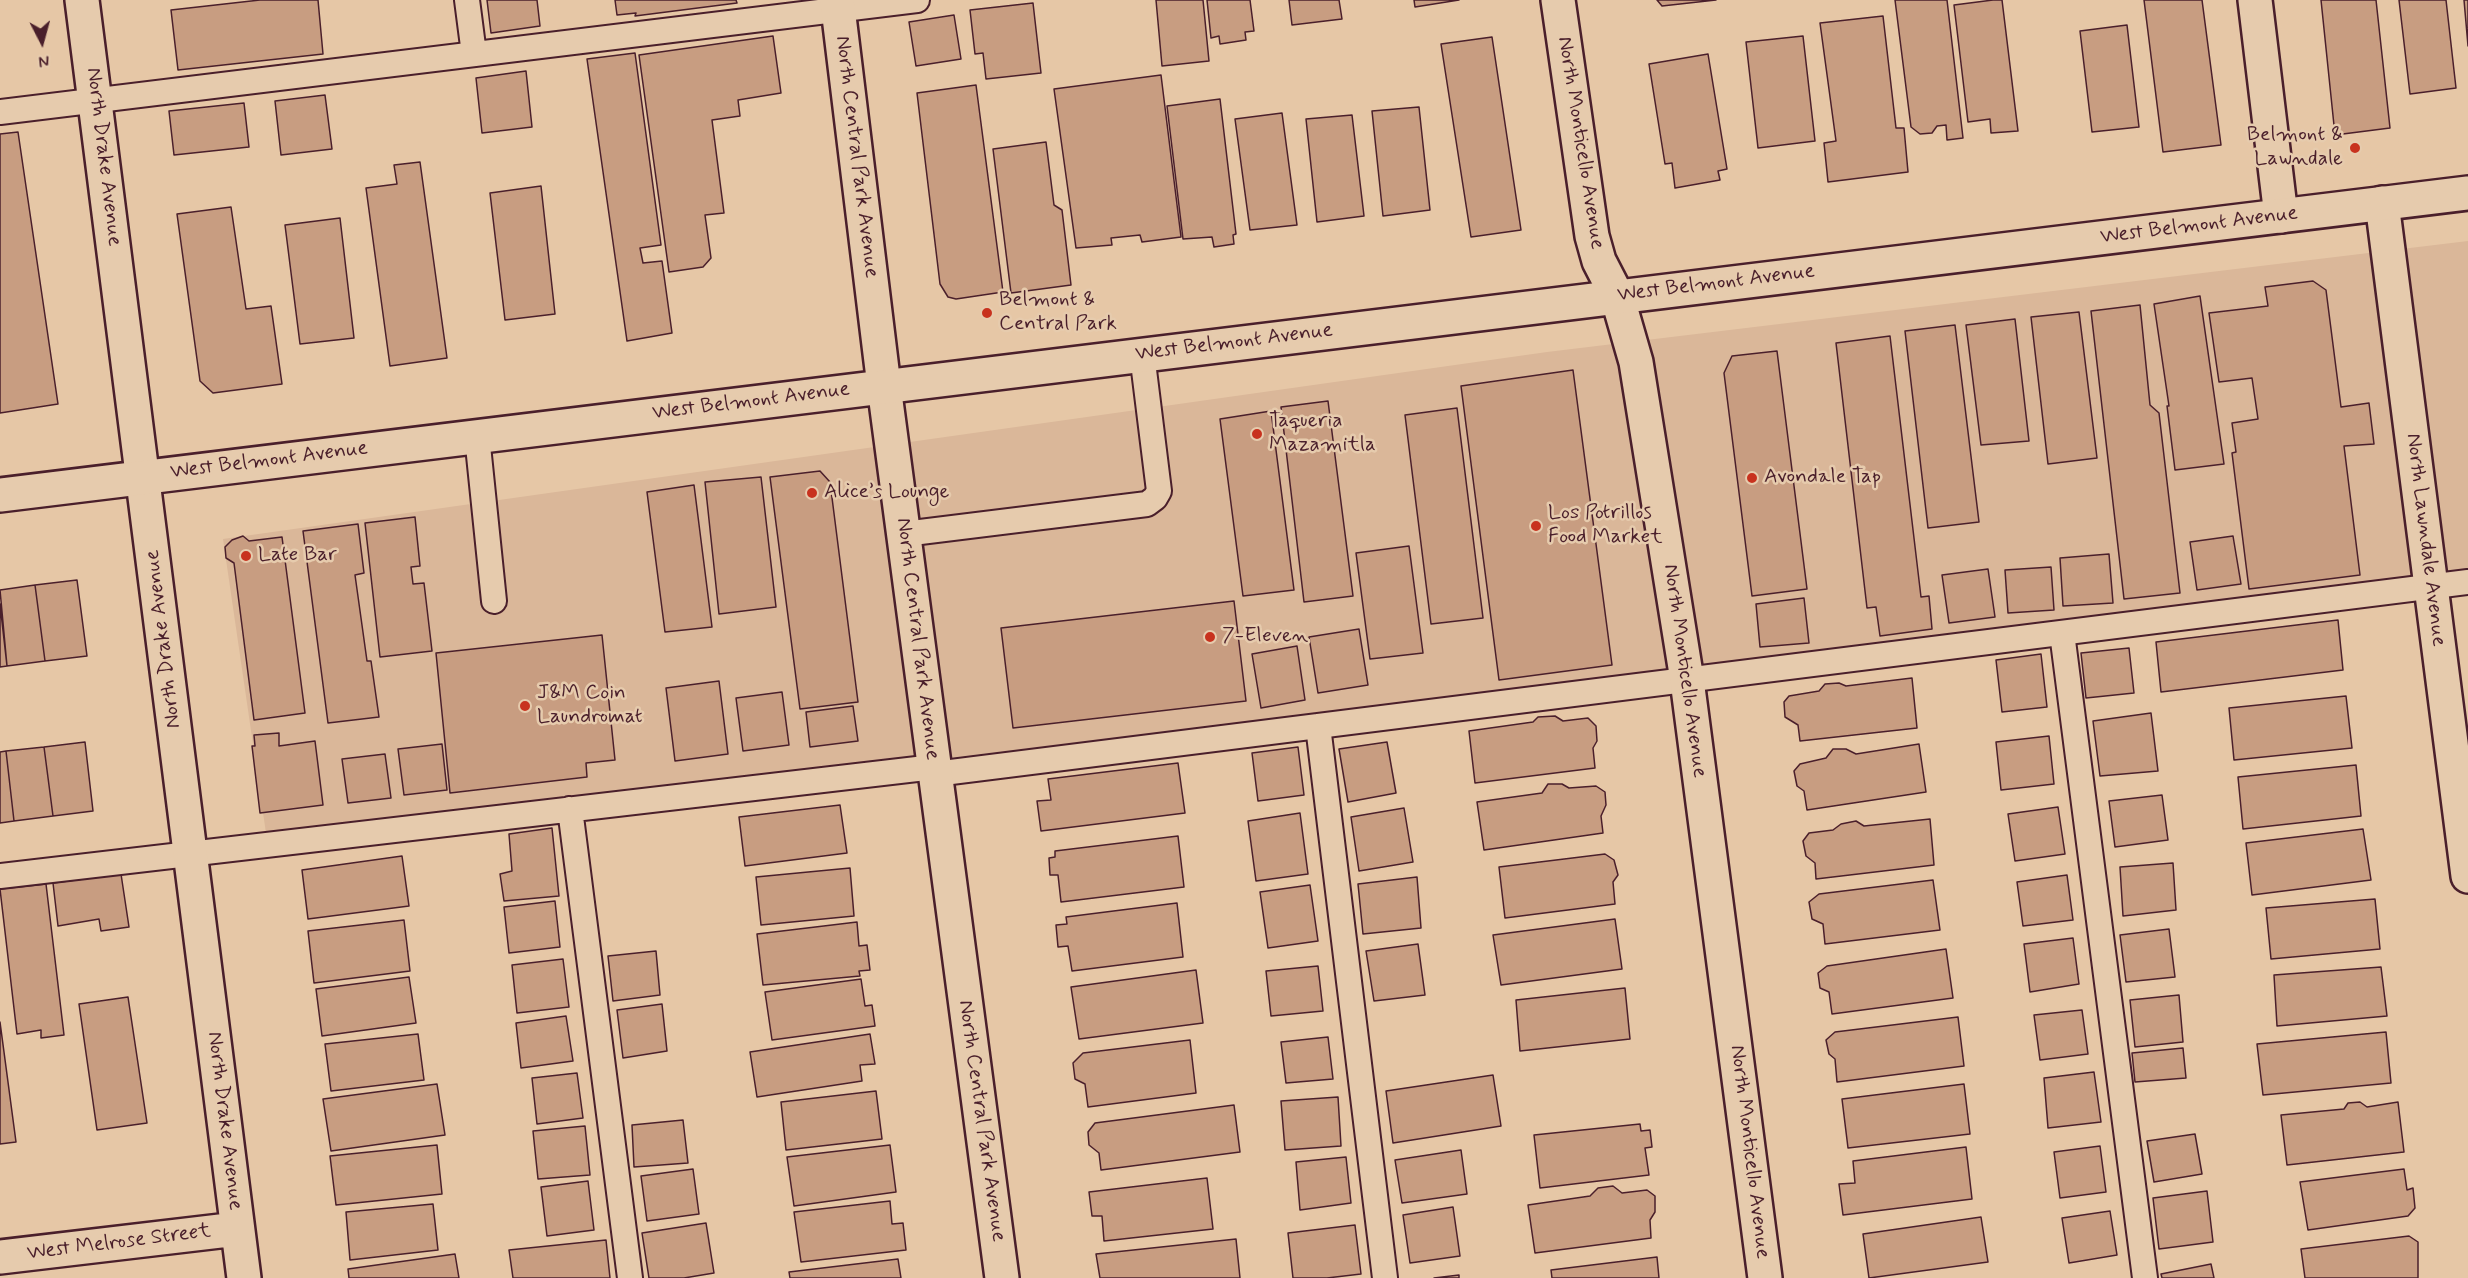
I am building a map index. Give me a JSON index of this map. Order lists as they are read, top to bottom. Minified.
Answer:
{"streets":{"street":["North Monticello Avenue","North Drake Avenue","North Central Park Avenue","West Belmont Avenue","North Lawndale Avenue","West Melrose Street"]},"crossings":[["North Monticello Avenue","West Belmont Avenue"],["North Drake Avenue","West Belmont Avenue"],["North Drake Avenue","West Melrose Street"],["North Central Park Avenue","West Belmont Avenue"],["West Belmont Avenue","North Lawndale Avenue"]],"places":["Belmont & Lawndale","Belmont & Central Park","Taqueria Mazamitla","Avondale Tap","Alice’s Lounge","Los Potrillos Food Market","Late Bar","7-Eleven","J&M Coin Laundromat"],"north":"bottom"}
